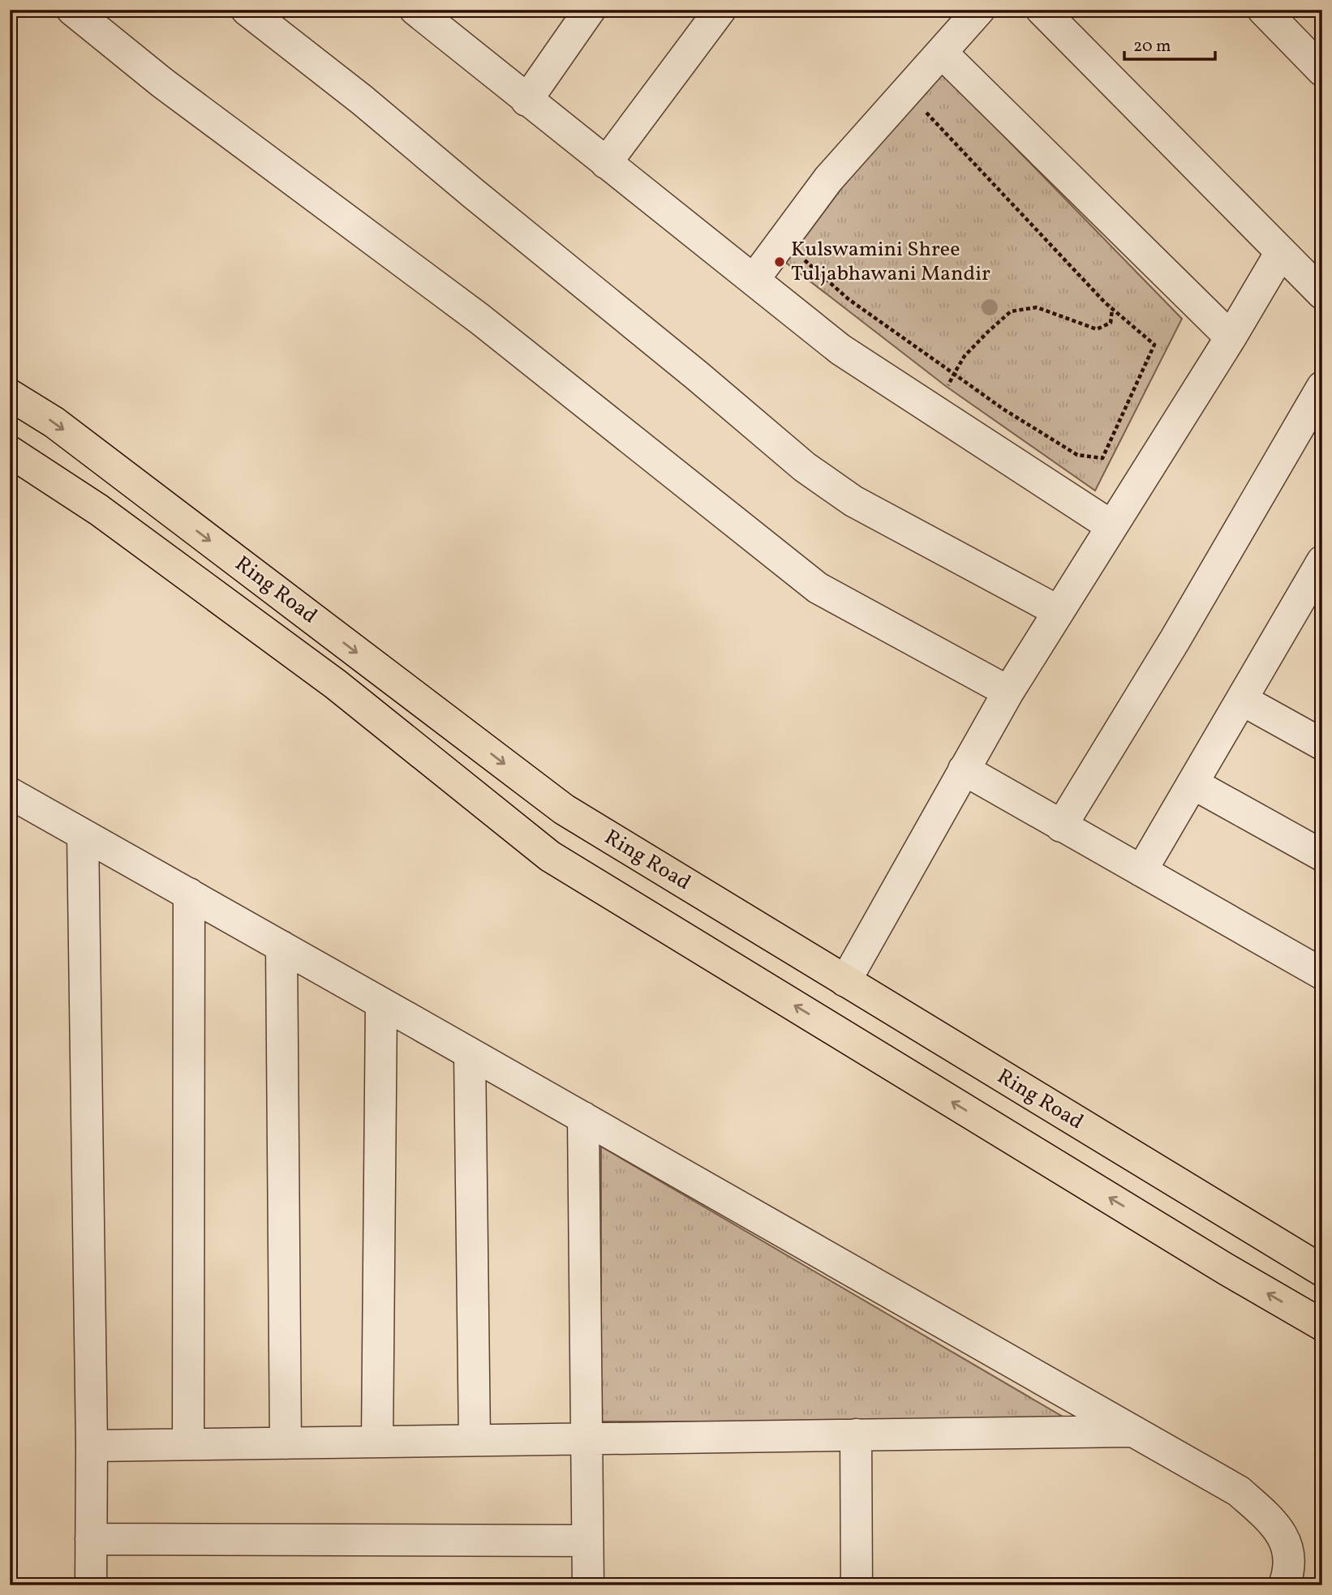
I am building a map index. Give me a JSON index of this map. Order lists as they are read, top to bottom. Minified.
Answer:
{"streets":{"highway":["Ring Road"]},"places":["Kulswamini Shree Tuljabhawani Mandir"],"scale_bar":"20 m"}
